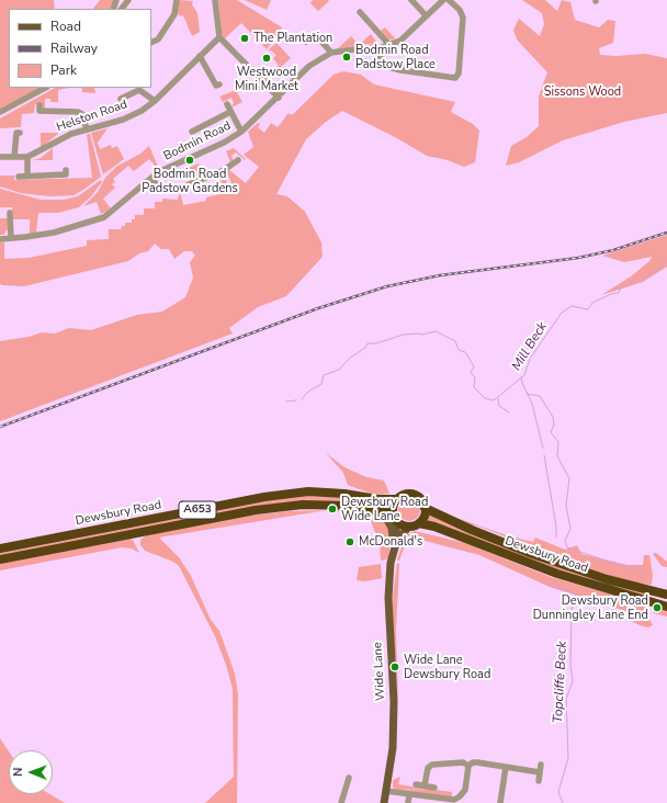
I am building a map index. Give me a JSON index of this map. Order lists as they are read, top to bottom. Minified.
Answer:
{"streets":{"highway":["A653","Dewsbury Road"],"main road":["Wide Lane"],"street":["Helston Road","Bodmin Road"]},"crossings":[["Dewsbury Road","Wide Lane"]],"water":["Mill Beck","Topcliffe Beck"],"parks":["Sissons Wood"],"places":["The Plantation","Bodmin Road Padstow Place","Westwood Mini Market","Bodmin Road Padstow Gardens","Dewsbury Road Wide Lane","McDonald's","Dewsbury Road Dunningley Lane End","Wide Lane Dewsbury Road"],"legend":["Road","Railway","Park"],"north":"left"}
